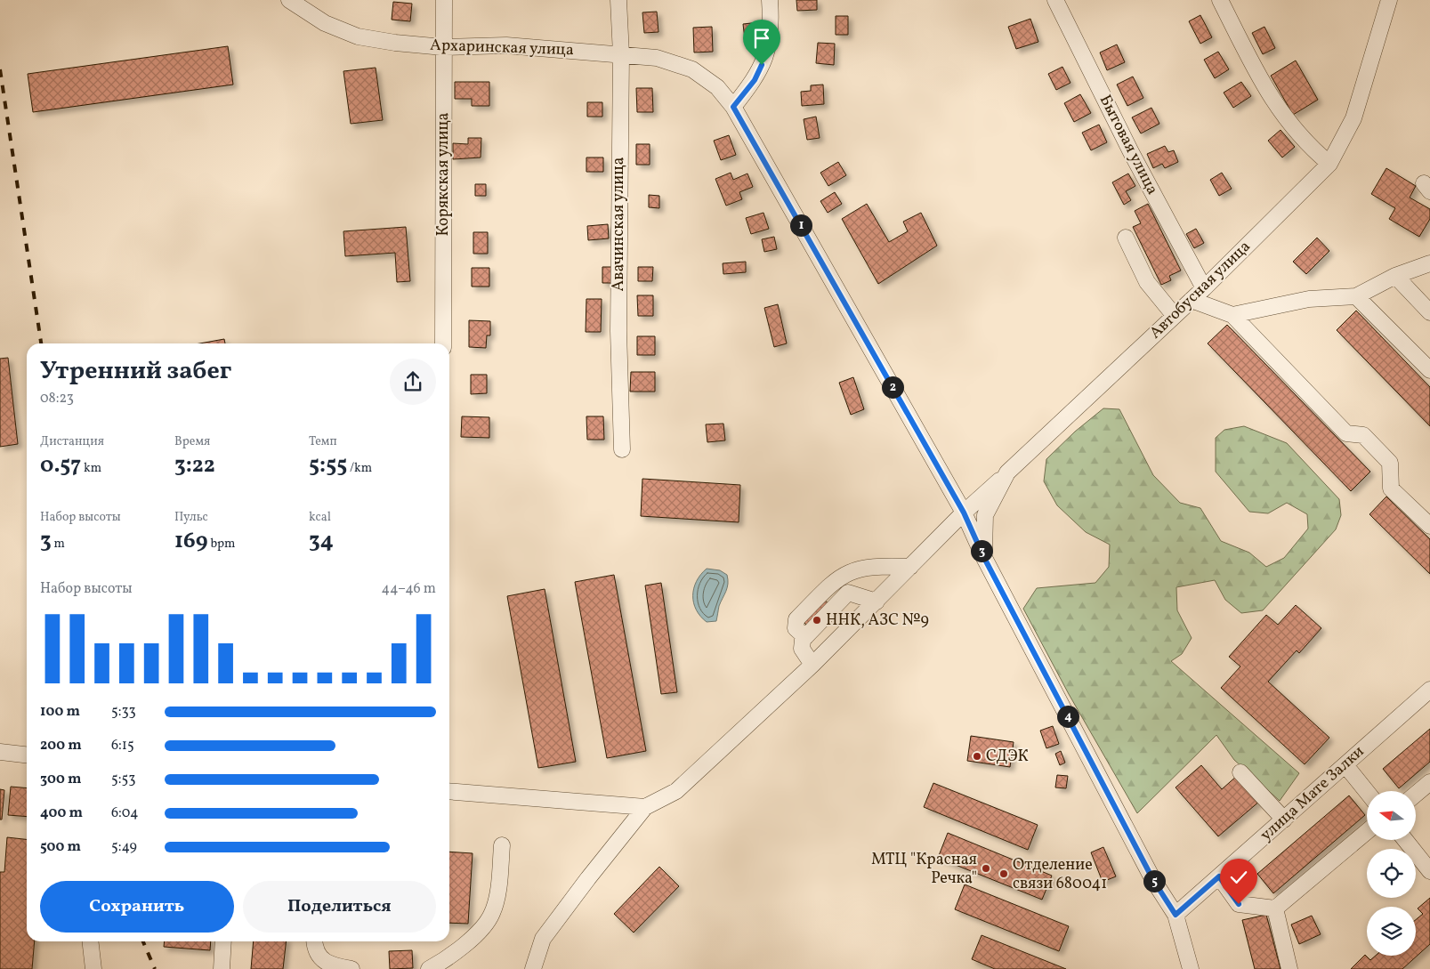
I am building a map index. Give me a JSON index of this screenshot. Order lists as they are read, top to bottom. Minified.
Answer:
{"streets":{"street":["Архаринская улица","Бытовая улица","Корякская улица","Авачинская улица","Автобусная улица","улица Мате Залки"]},"crossings":[["Архаринская улица","Корякская улица"],["Архаринская улица","Авачинская улица"],["Архаринская улица","Автобусная улица"],["Архаринская улица","улица Мате Залки"],["Бытовая улица","Автобусная улица"]],"places":["ННК, АЗС №9","СДЭК","МТЦ \"Красная Речка\"","Отделение связи 680041"],"north":"left","page":{"pins":["1","2","3","4","5"],"heading":["Утренний забег","08:23"],"stats":[["Дистанция","0.57 km"],["Время","3:22"],["Темп","5:55 /km"],["Набор высоты","3 m"],["Пульс","169 bpm"],["kcal","34"]],"chart":["Набор высоты","44–46 m"],"list":[{"name":"100 m","note":"5:33"},{"name":"200 m","note":"6:15"},{"name":"300 m","note":"5:53"},{"name":"400 m","note":"6:04"},{"name":"500 m","note":"5:49"}],"buttons":["Сохранить","Поделиться"]}}
